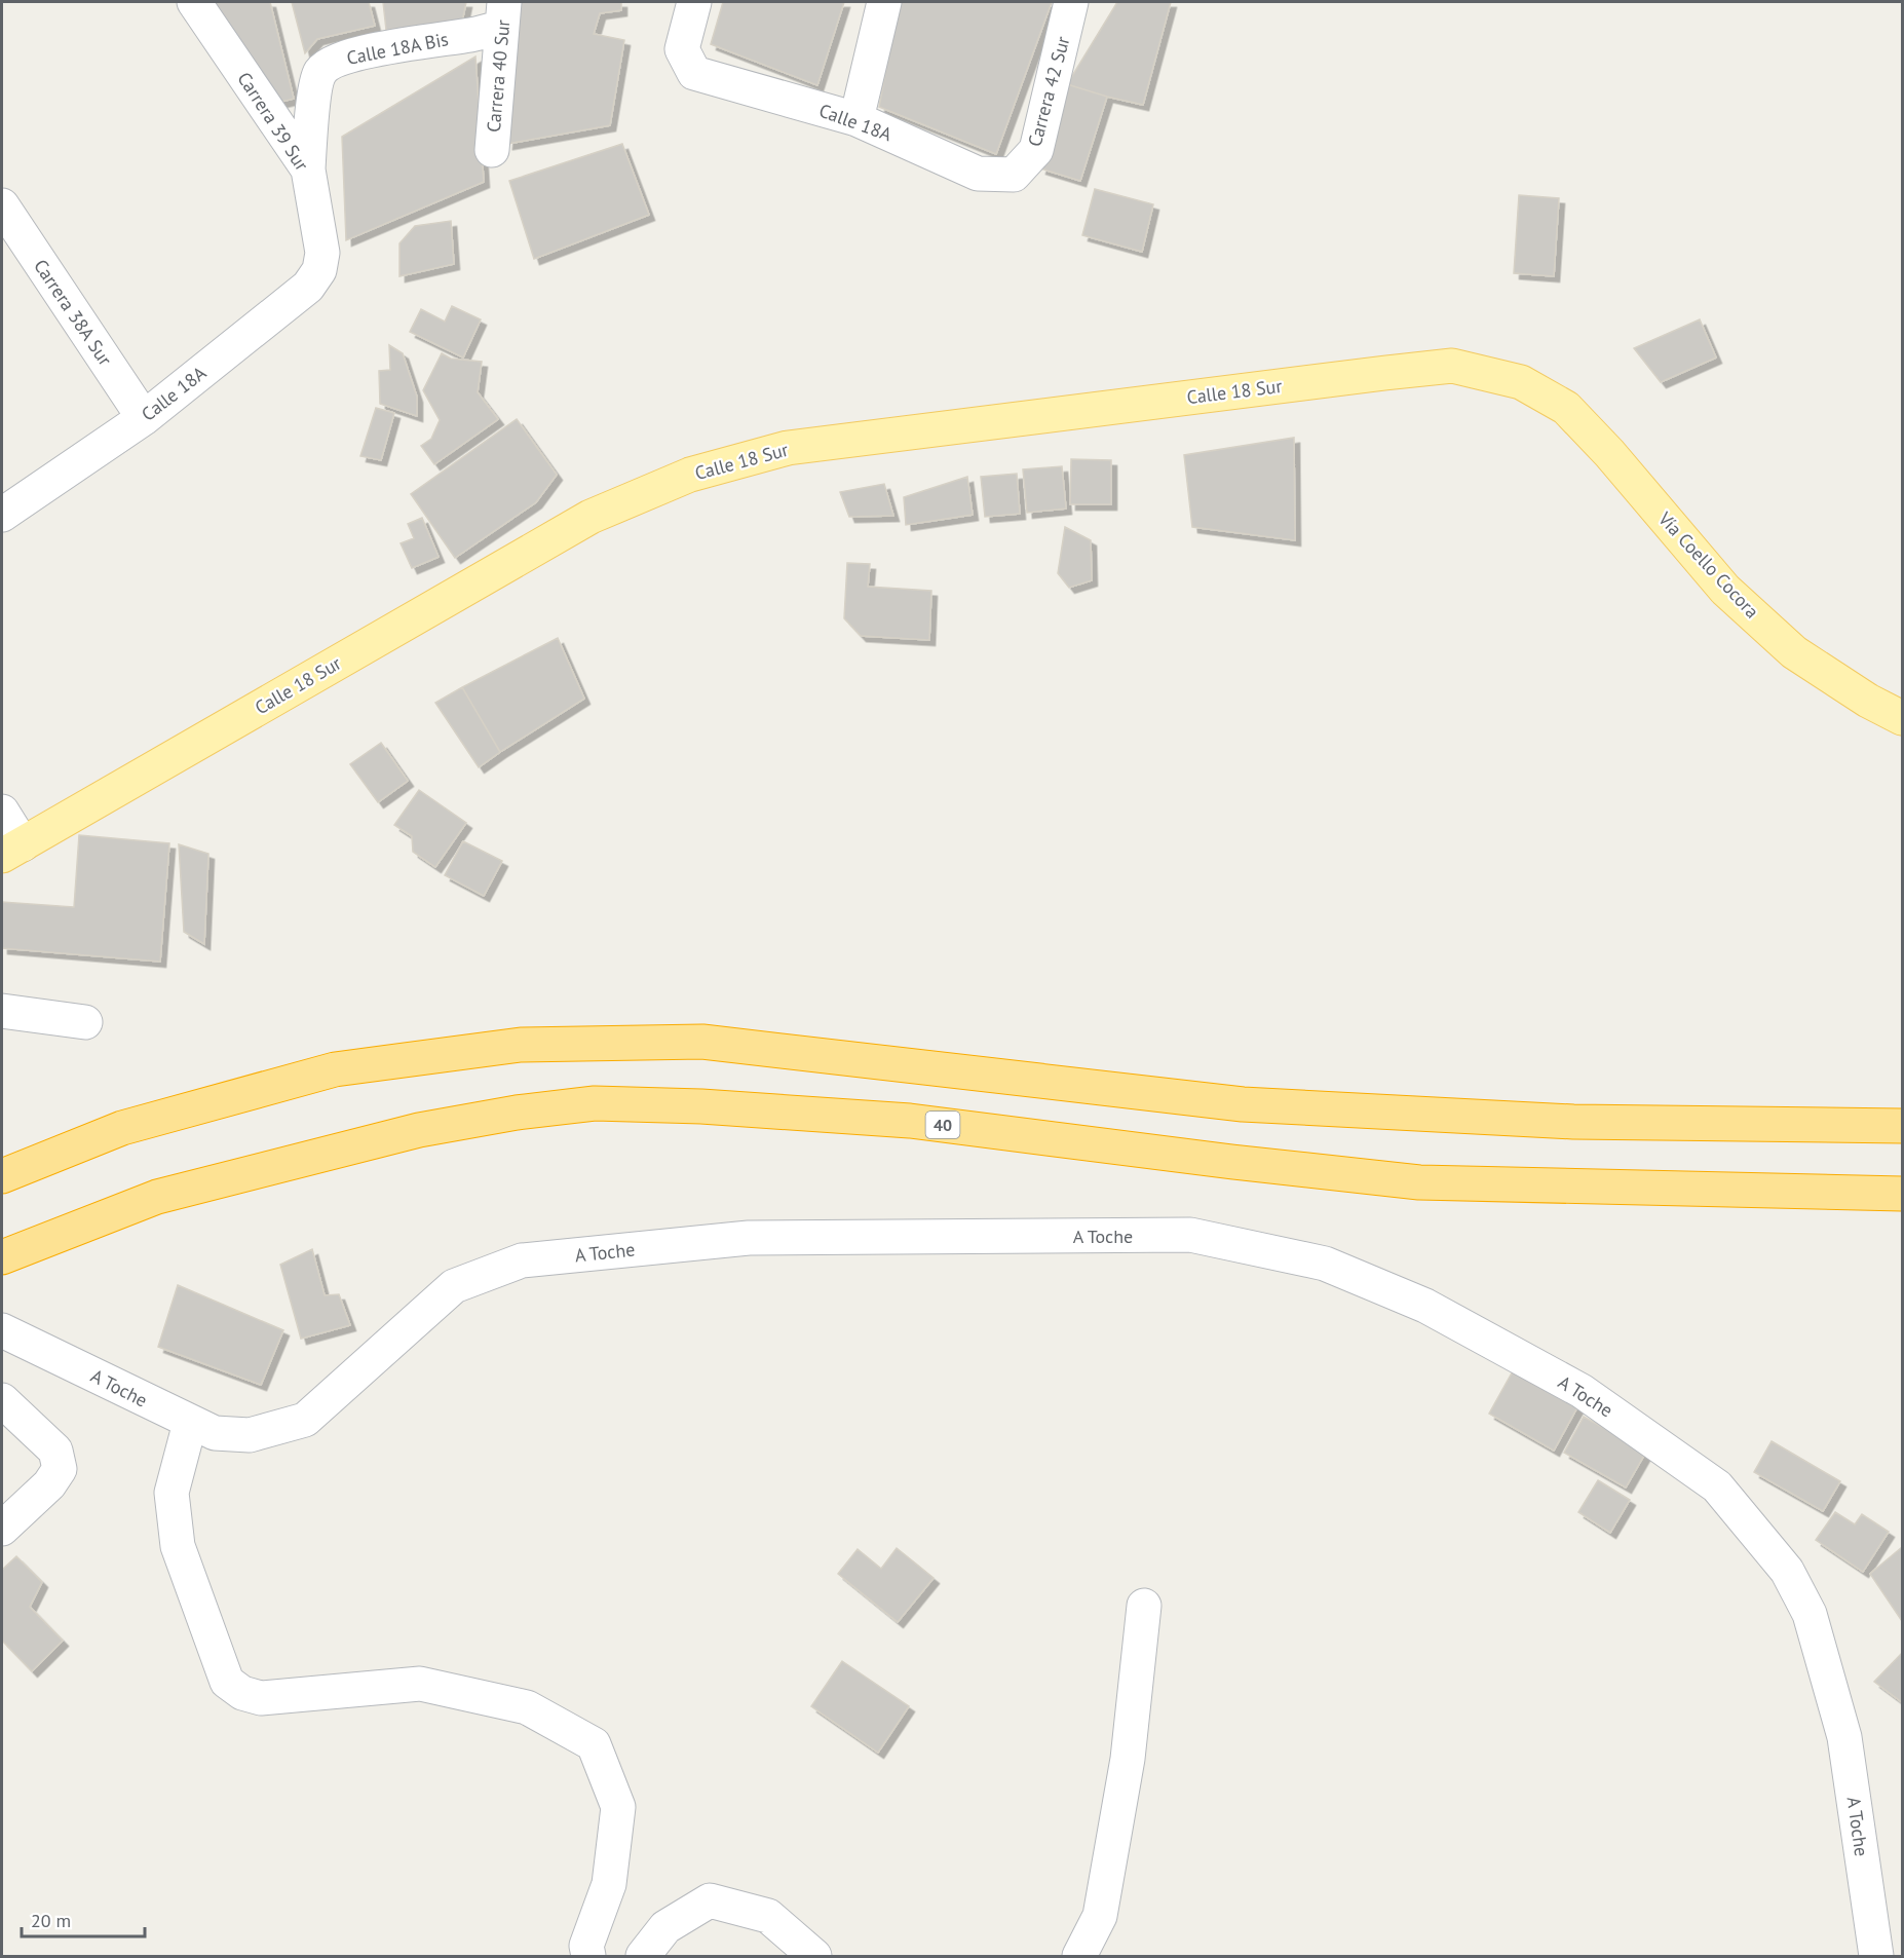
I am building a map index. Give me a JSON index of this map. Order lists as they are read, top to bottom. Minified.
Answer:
{"streets":{"highway":["40"],"main road":["Calle 18 Sur","Vía Coello Cocora"],"street":["Calle 18A Bis","Carrera 40 Sur","Carrera 42 Sur","Carrera 39 Sur","Calle 18A","Carrera 38A Sur","A Toche"]},"crossings":[["Calle 18A Bis","Carrera 40 Sur"],["Calle 18A Bis","Carrera 39 Sur"],["Carrera 42 Sur","Calle 18A"],["Carrera 39 Sur","Calle 18A"],["Calle 18A","Carrera 38A Sur"],["Calle 18 Sur","Vía Coello Cocora"]],"scale_bar":"20 m"}
